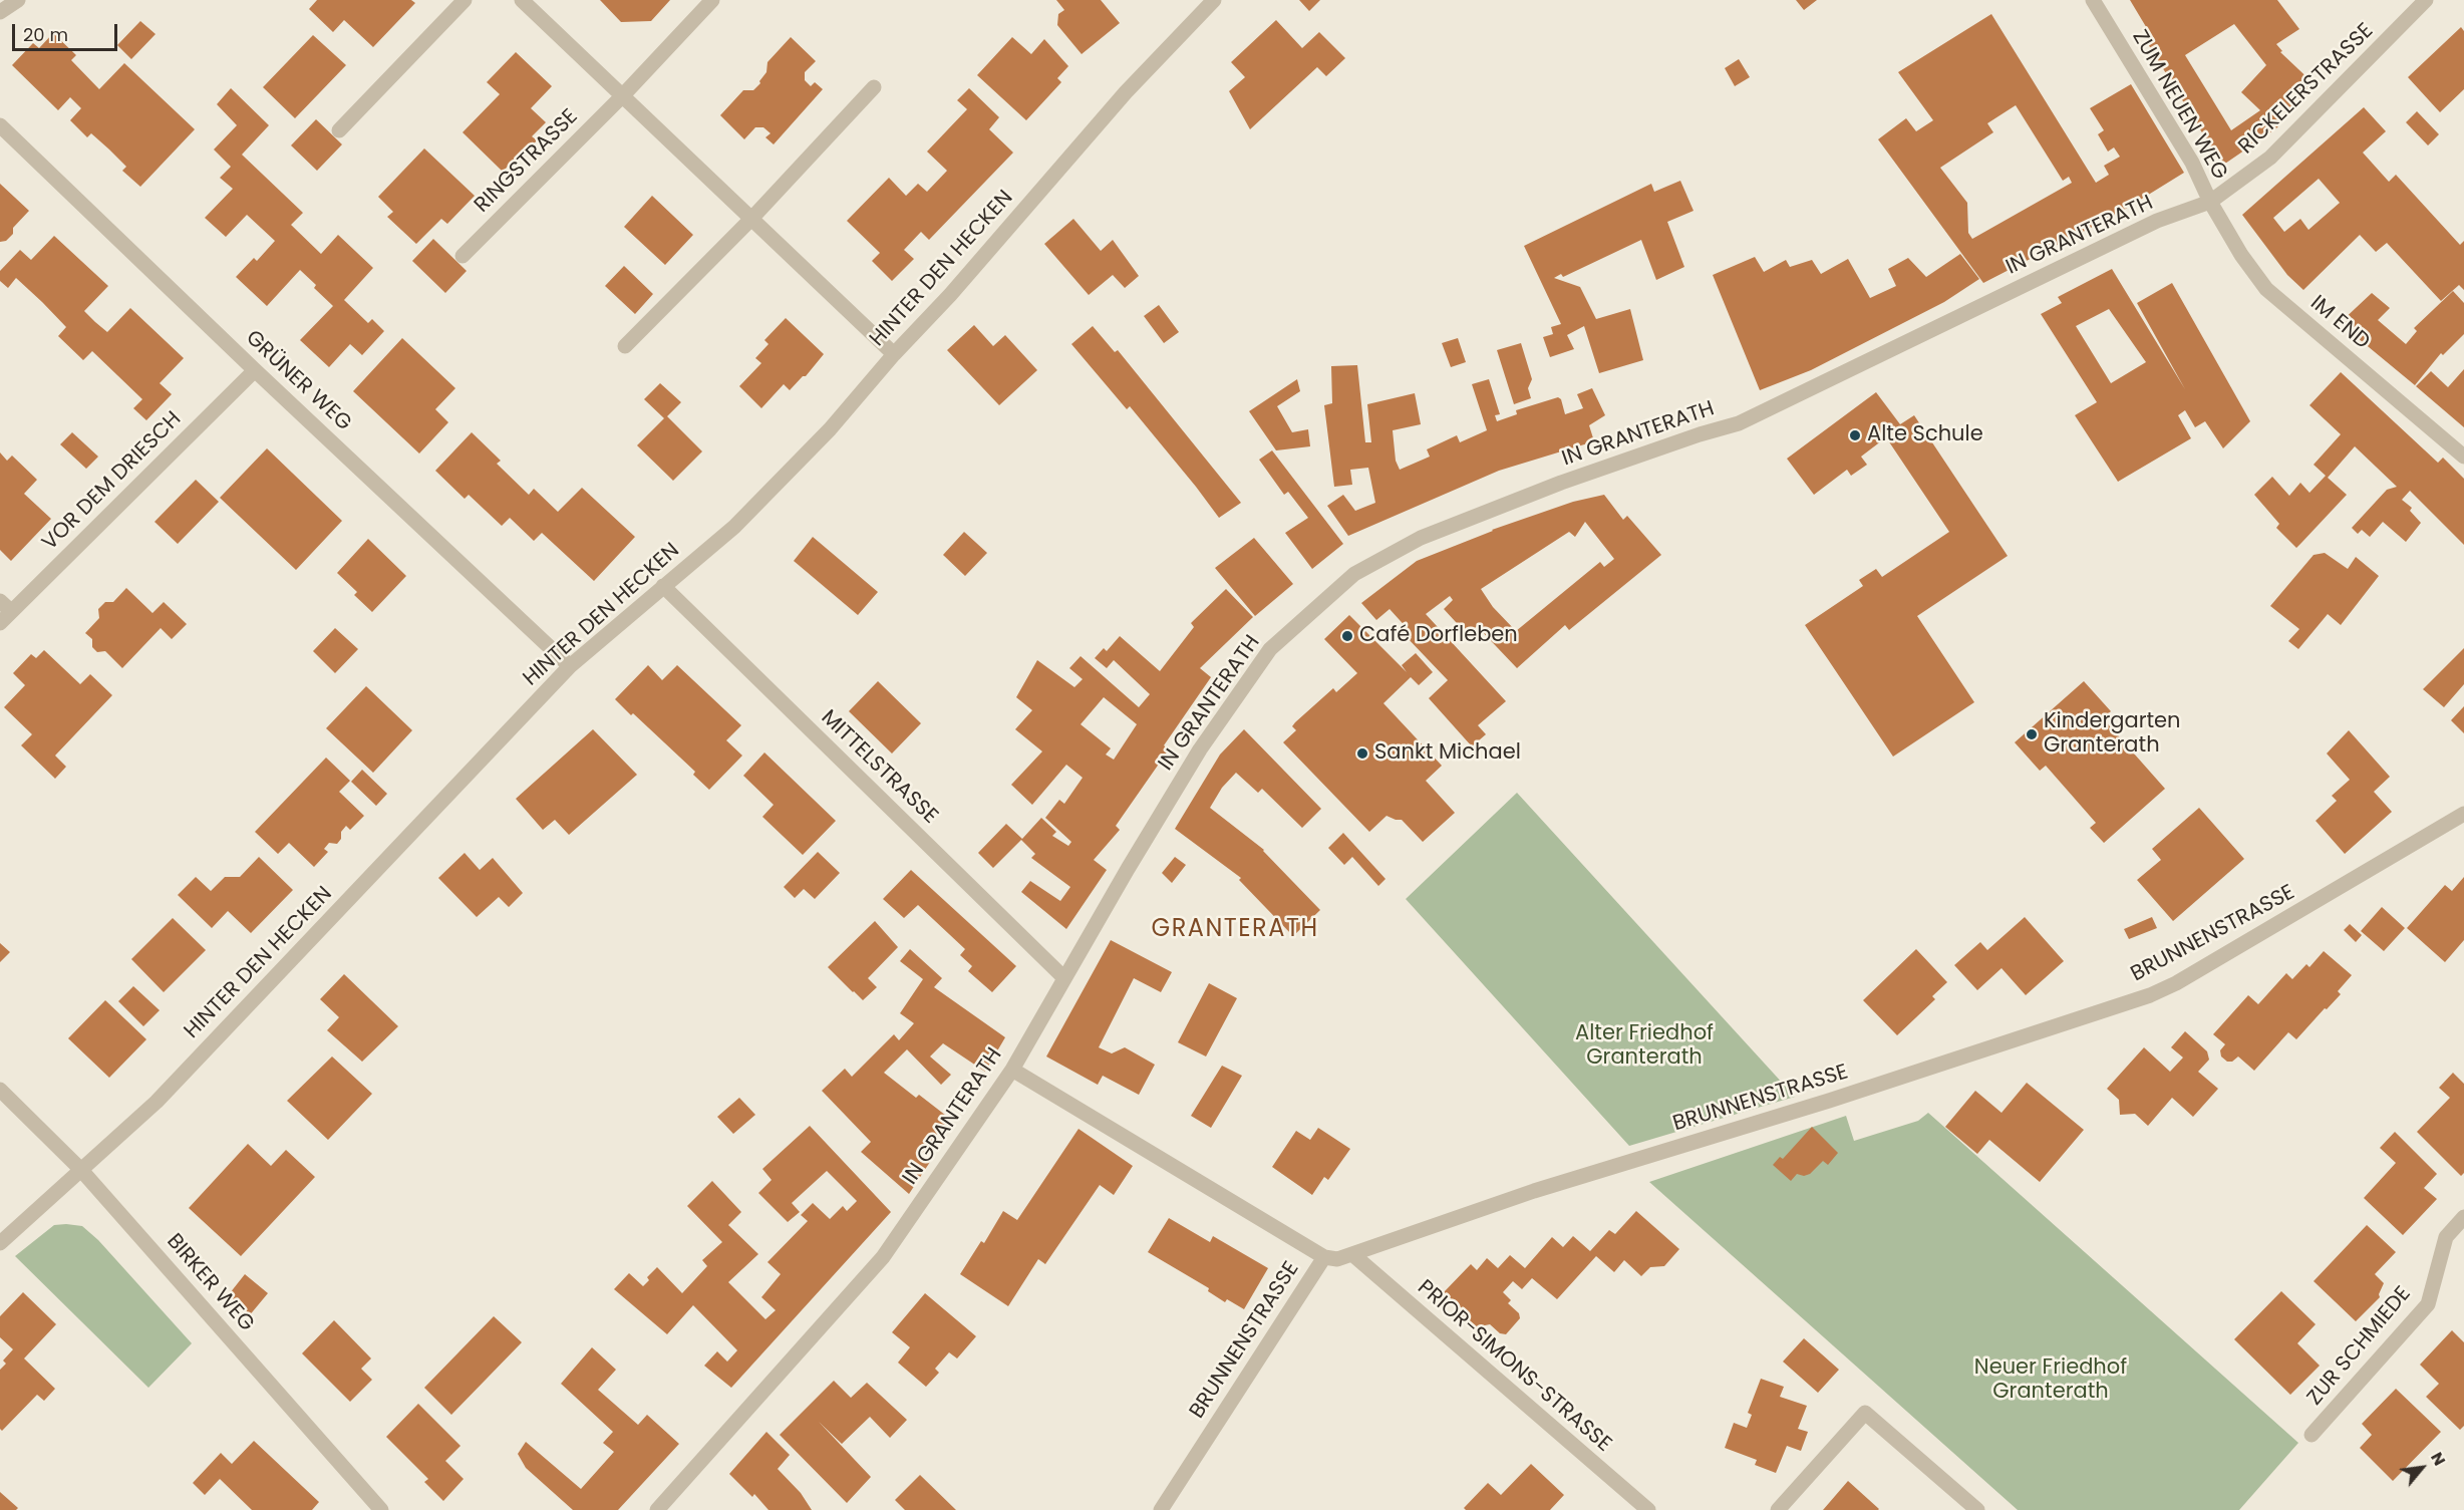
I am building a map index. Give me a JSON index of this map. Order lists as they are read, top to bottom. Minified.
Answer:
{"streets":{"street":["RICKELERSTRASSE","ZUM NEUEN WEG","RINGSTRASSE","IN GRANTERATH","HINTER DEN HECKEN","IM END","GRÜNER WEG","VOR DEM DRIESCH","MITTELSTRASSE","BRUNNENSTRASSE","BIRKER WEG","ZUR SCHMIEDE","PRIOR-SIMONS-STRASSE"]},"crossings":[["RICKELERSTRASSE","ZUM NEUEN WEG"],["RICKELERSTRASSE","IN GRANTERATH"],["RICKELERSTRASSE","IM END"],["ZUM NEUEN WEG","IN GRANTERATH"],["ZUM NEUEN WEG","IM END"],["IN GRANTERATH","IM END"],["IN GRANTERATH","MITTELSTRASSE"],["HINTER DEN HECKEN","GRÜNER WEG"],["HINTER DEN HECKEN","MITTELSTRASSE"],["HINTER DEN HECKEN","BIRKER WEG"],["GRÜNER WEG","VOR DEM DRIESCH"],["BRUNNENSTRASSE","PRIOR-SIMONS-STRASSE"]],"districts":["GRANTERATH"],"parks":["Alter Friedhof Granterath","Neuer Friedhof Granterath"],"places":["Alte Schule","Café Dorfleben","Kindergarten Granterath","Sankt Michael"],"scale_bar":"20 m","north":"top right"}
